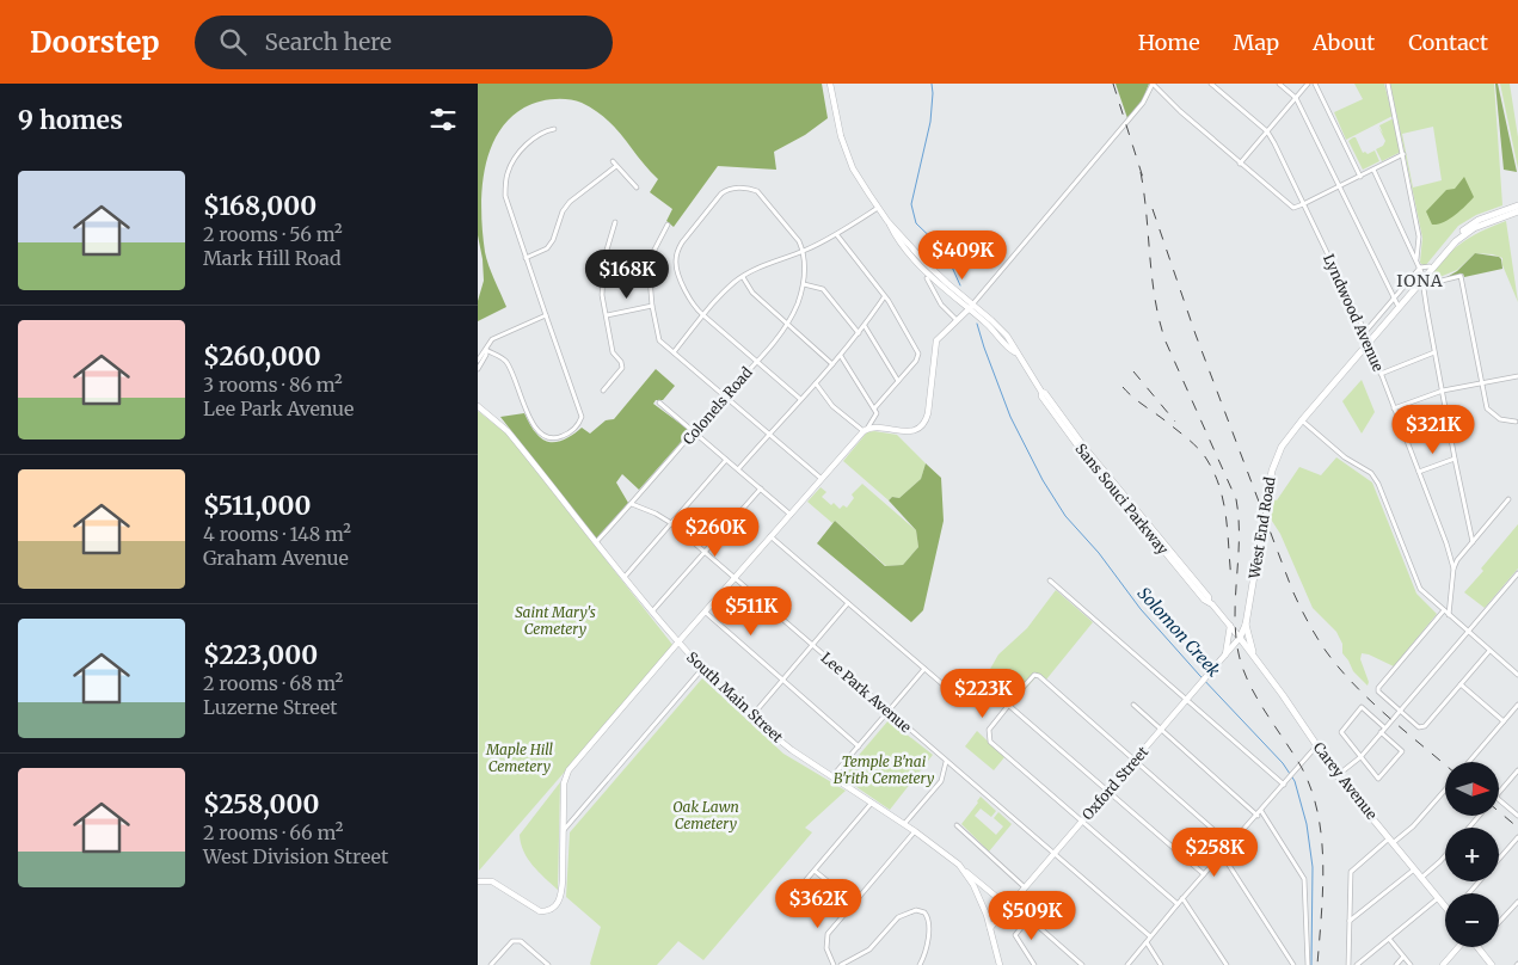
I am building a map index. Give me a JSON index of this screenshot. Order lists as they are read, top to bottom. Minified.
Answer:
{"streets":{"main road":["Sans Souci Parkway","West End Road","South Main Street","Carey Avenue","Oxford Street"],"street":["Lyndwood Avenue","Colonels Road","Lee Park Avenue"]},"crossings":[["Lyndwood Avenue","West End Road"],["Colonels Road","Lee Park Avenue"],["Colonels Road","South Main Street"],["Sans Souci Parkway","West End Road"],["Sans Souci Parkway","Carey Avenue"],["Sans Souci Parkway","Oxford Street"],["West End Road","Carey Avenue"],["West End Road","Oxford Street"],["Lee Park Avenue","Oxford Street"],["South Main Street","Oxford Street"],["Carey Avenue","Oxford Street"]],"districts":["IONA"],"water":["Solomon Creek"],"parks":["Saint Mary's Cemetery","Maple Hill Cemetery","Temple B'nai B'rith Cemetery","Oak Lawn Cemetery"],"north":"right","page":{"header":"Doorstep","search":"Search here","nav":["Home","Map","About","Contact"],"heading":"9 homes","list":[{"name":"$168,000","note":"2 rooms · 56 m² · Mark Hill Road"},{"name":"$260,000","note":"3 rooms · 86 m² · Lee Park Avenue"},{"name":"$511,000","note":"4 rooms · 148 m² · Graham Avenue"},{"name":"$223,000","note":"2 rooms · 68 m² · Luzerne Street"},{"name":"$258,000","note":"2 rooms · 66 m² · West Division Street"}],"price":["$409K","$168K","$321K","$260K","$511K","$223K","$258K","$362K","$509K"],"map_buttons":["+","−"]}}
